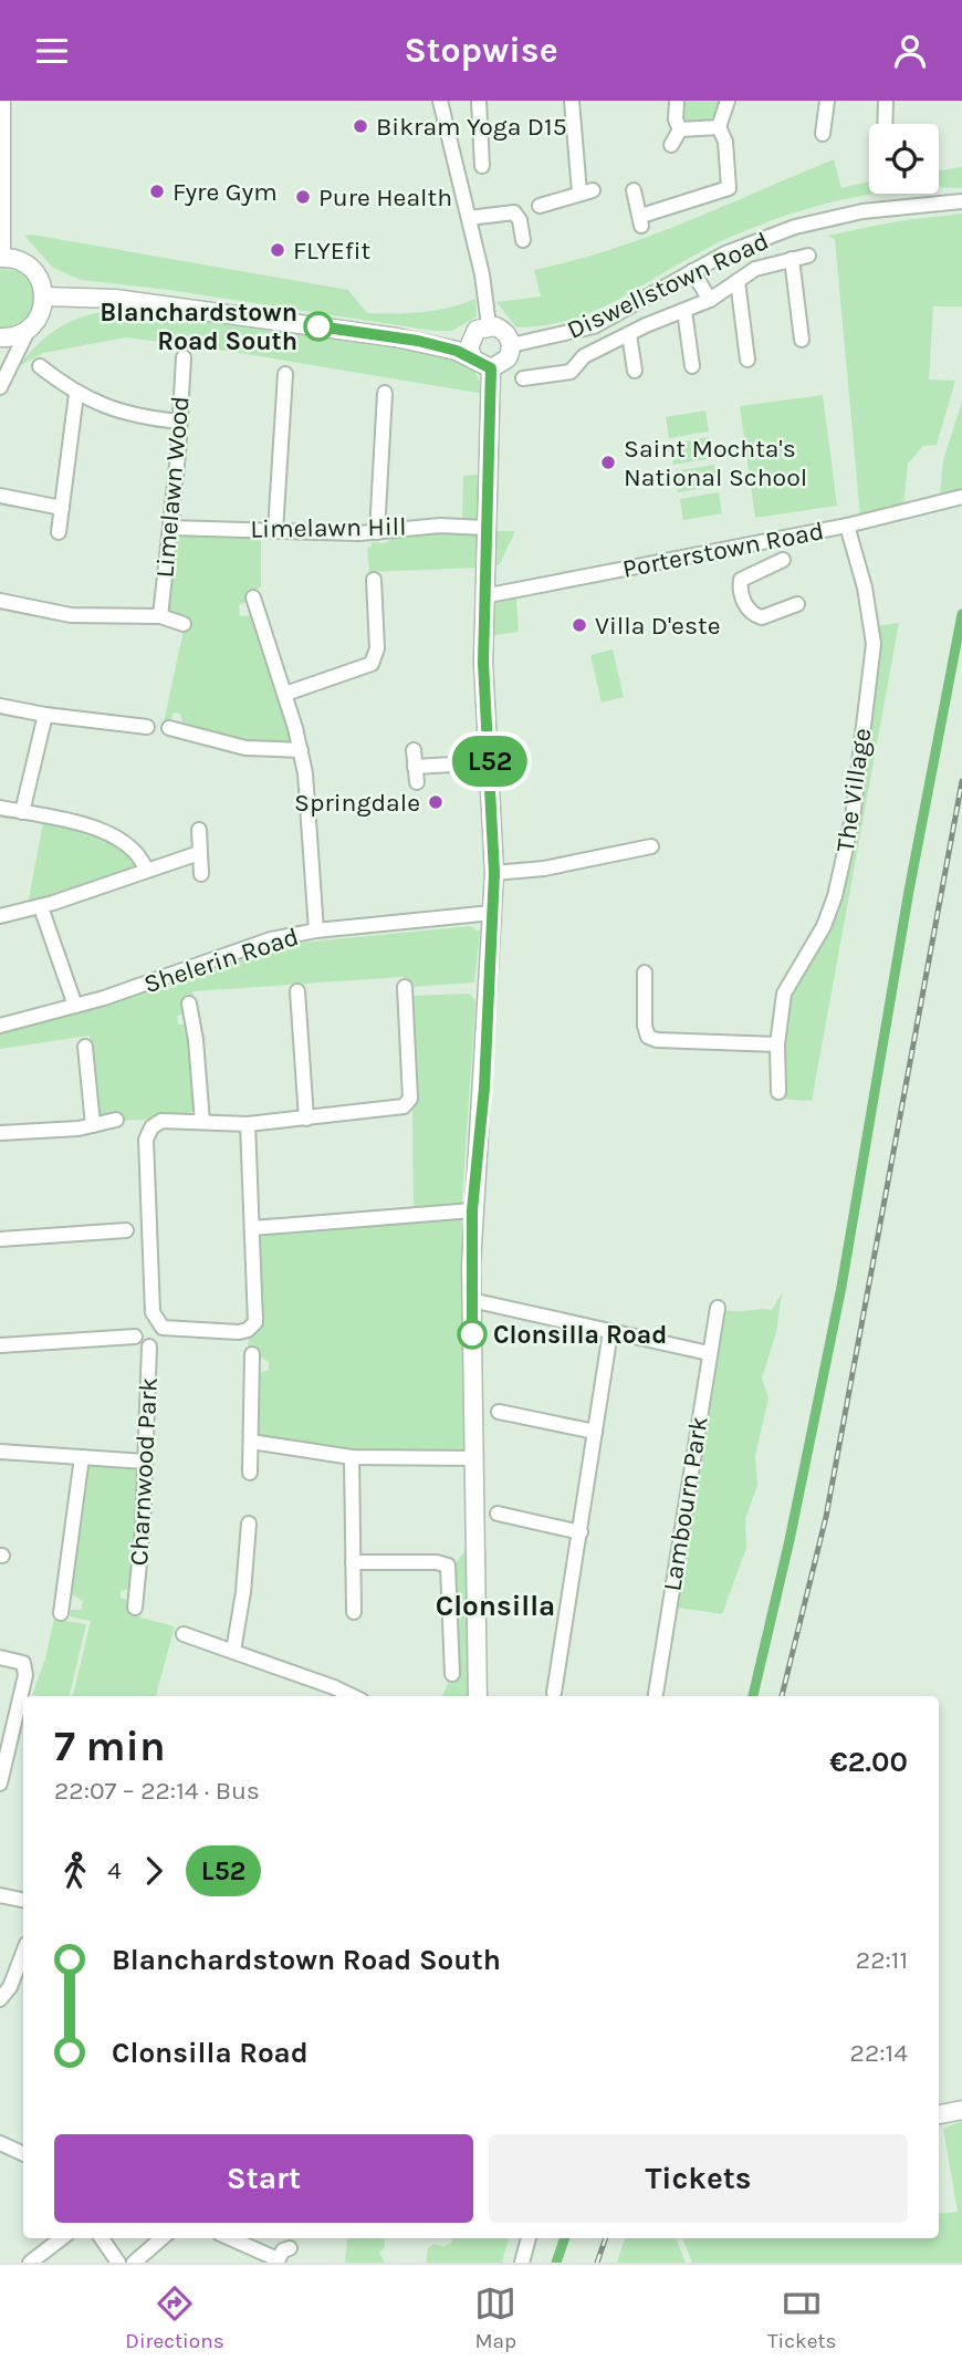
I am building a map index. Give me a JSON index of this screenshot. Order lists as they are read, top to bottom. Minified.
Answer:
{"streets":{"street":["Diswellstown Road","Limelawn Wood","Limelawn Hill","Porterstown Road","The Village","Shelerin Road","Charnwood Park","Lambourn Park"]},"crossings":[["Limelawn Wood","Limelawn Hill"],["Porterstown Road","The Village"]],"districts":["Clonsilla"],"places":["Bikram Yoga D15","Fyre Gym","Pure Health","FLYEfit","Blanchardstown Road South","Saint Mochta's National School","Villa D'este","Springdale","Clonsilla Road"],"lines":["bus line L52"],"page":{"header":"Stopwise","on_map":"L52","heading":["7 min","22:07 – 22:14 · Bus","€2.00"],"legs":["4","L52"],"list":[{"name":"Blanchardstown Road South","value":"22:11"},{"name":"Clonsilla Road","value":"22:14"}],"buttons":["Start","Tickets"],"tabs":["Directions","Map","Tickets"]}}
